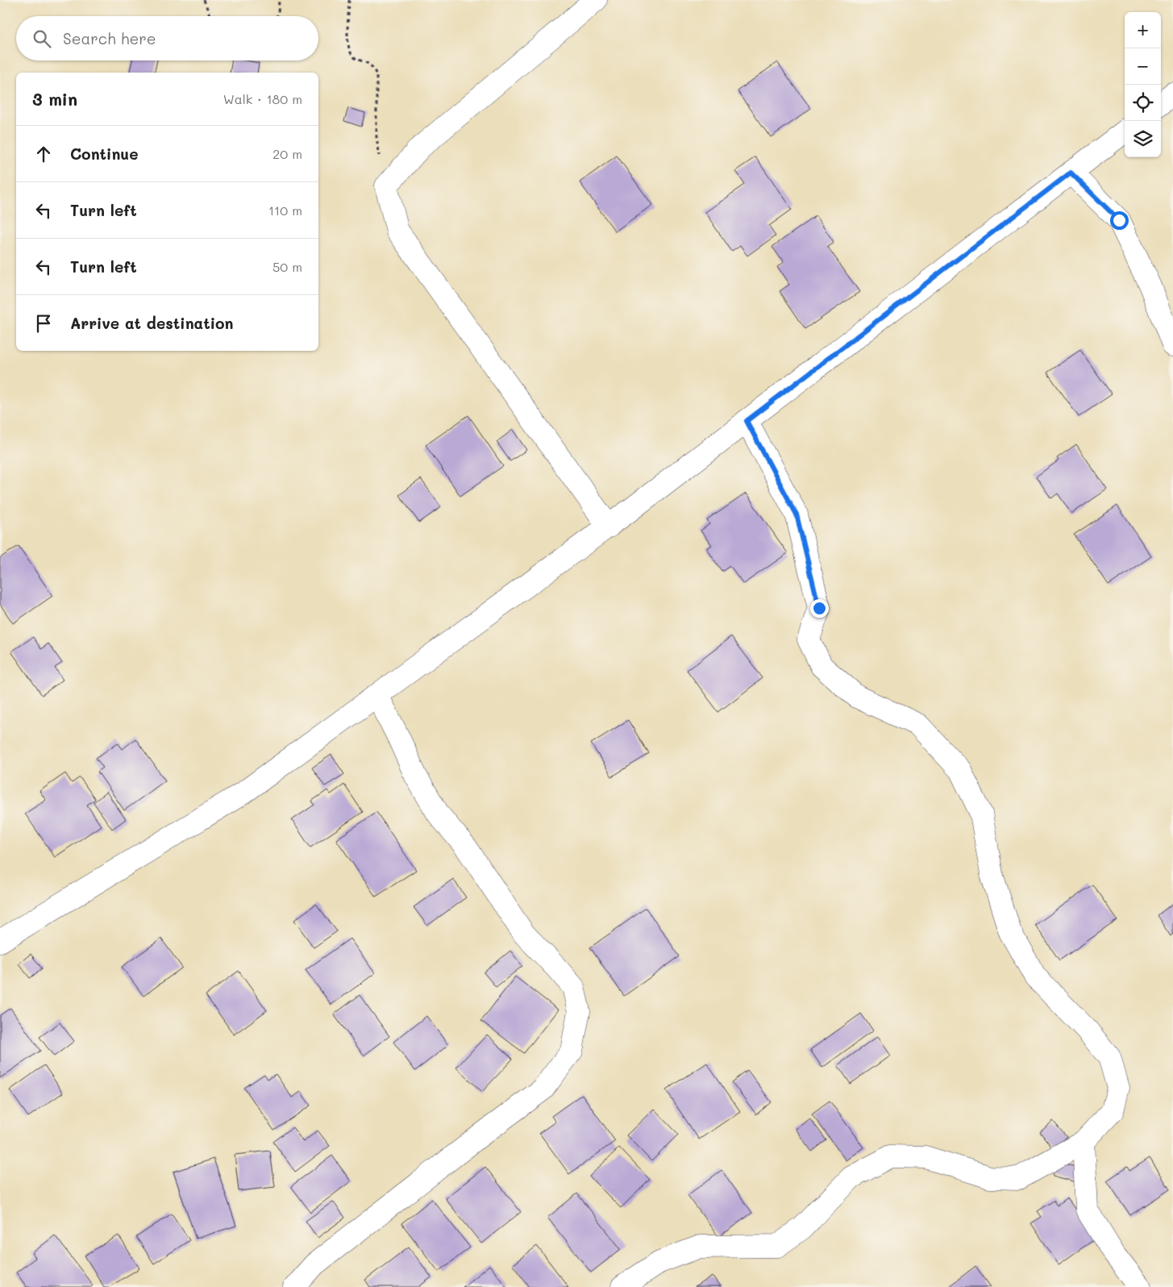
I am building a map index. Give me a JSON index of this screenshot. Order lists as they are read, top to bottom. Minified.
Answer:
{"page":{"map_buttons":["+","−"],"search":"Search here","heading":["3 min","Walk · 180 m"],"list":[["Continue","20 m"],["Turn left","110 m"],["Turn left","50 m"],"Arrive at destination"]}}
